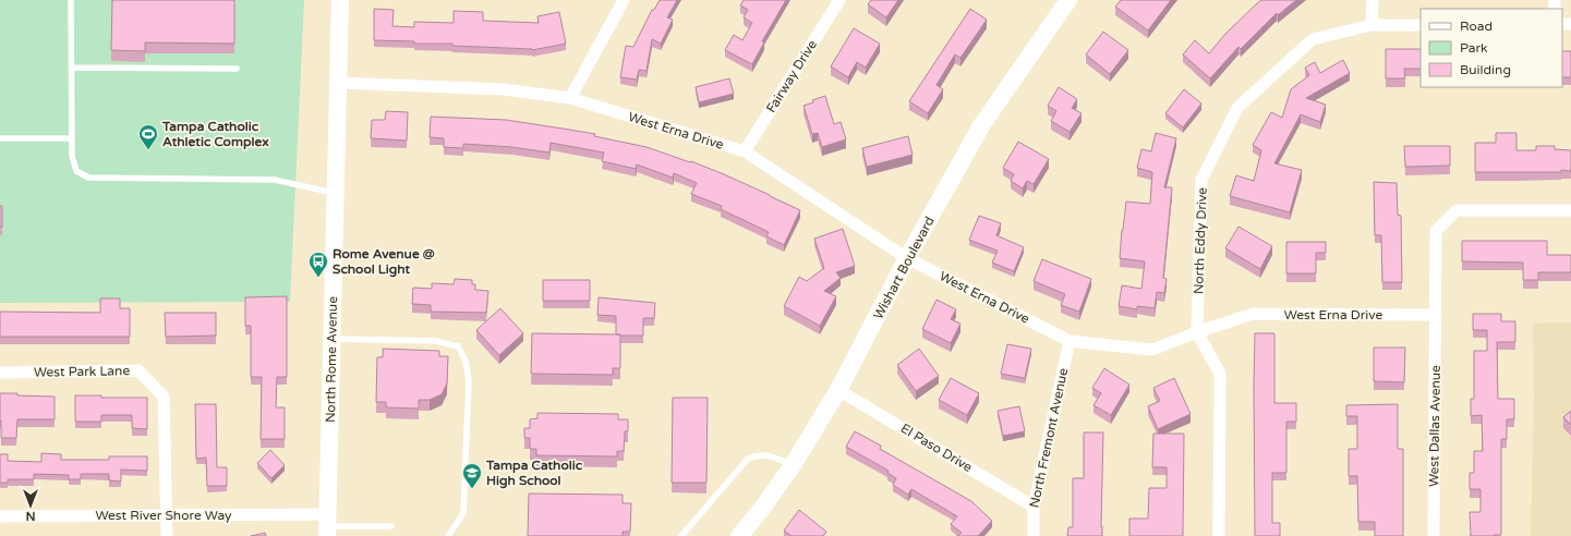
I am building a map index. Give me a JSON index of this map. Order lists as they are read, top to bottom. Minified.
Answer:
{"streets":{"street":["Fairway Drive","West Erna Drive","North Eddy Drive","Wishart Boulevard","North Rome Avenue","West Park Lane","West Dallas Avenue","North Fremont Avenue","El Paso Drive","West River Shore Way"]},"crossings":[["Fairway Drive","West Erna Drive"],["West Erna Drive","North Eddy Drive"],["West Erna Drive","Wishart Boulevard"],["West Erna Drive","North Rome Avenue"],["West Erna Drive","West Dallas Avenue"],["West Erna Drive","North Fremont Avenue"],["Wishart Boulevard","El Paso Drive"],["North Rome Avenue","West River Shore Way"],["West Park Lane","West River Shore Way"],["North Fremont Avenue","El Paso Drive"]],"places":{"sports":["Tampa Catholic Athletic Complex"],"bus stop":["Rome Avenue @ School Light"],"school or university":["Tampa Catholic High School"]},"legend":["Road","Park","Building"],"north":"bottom"}
